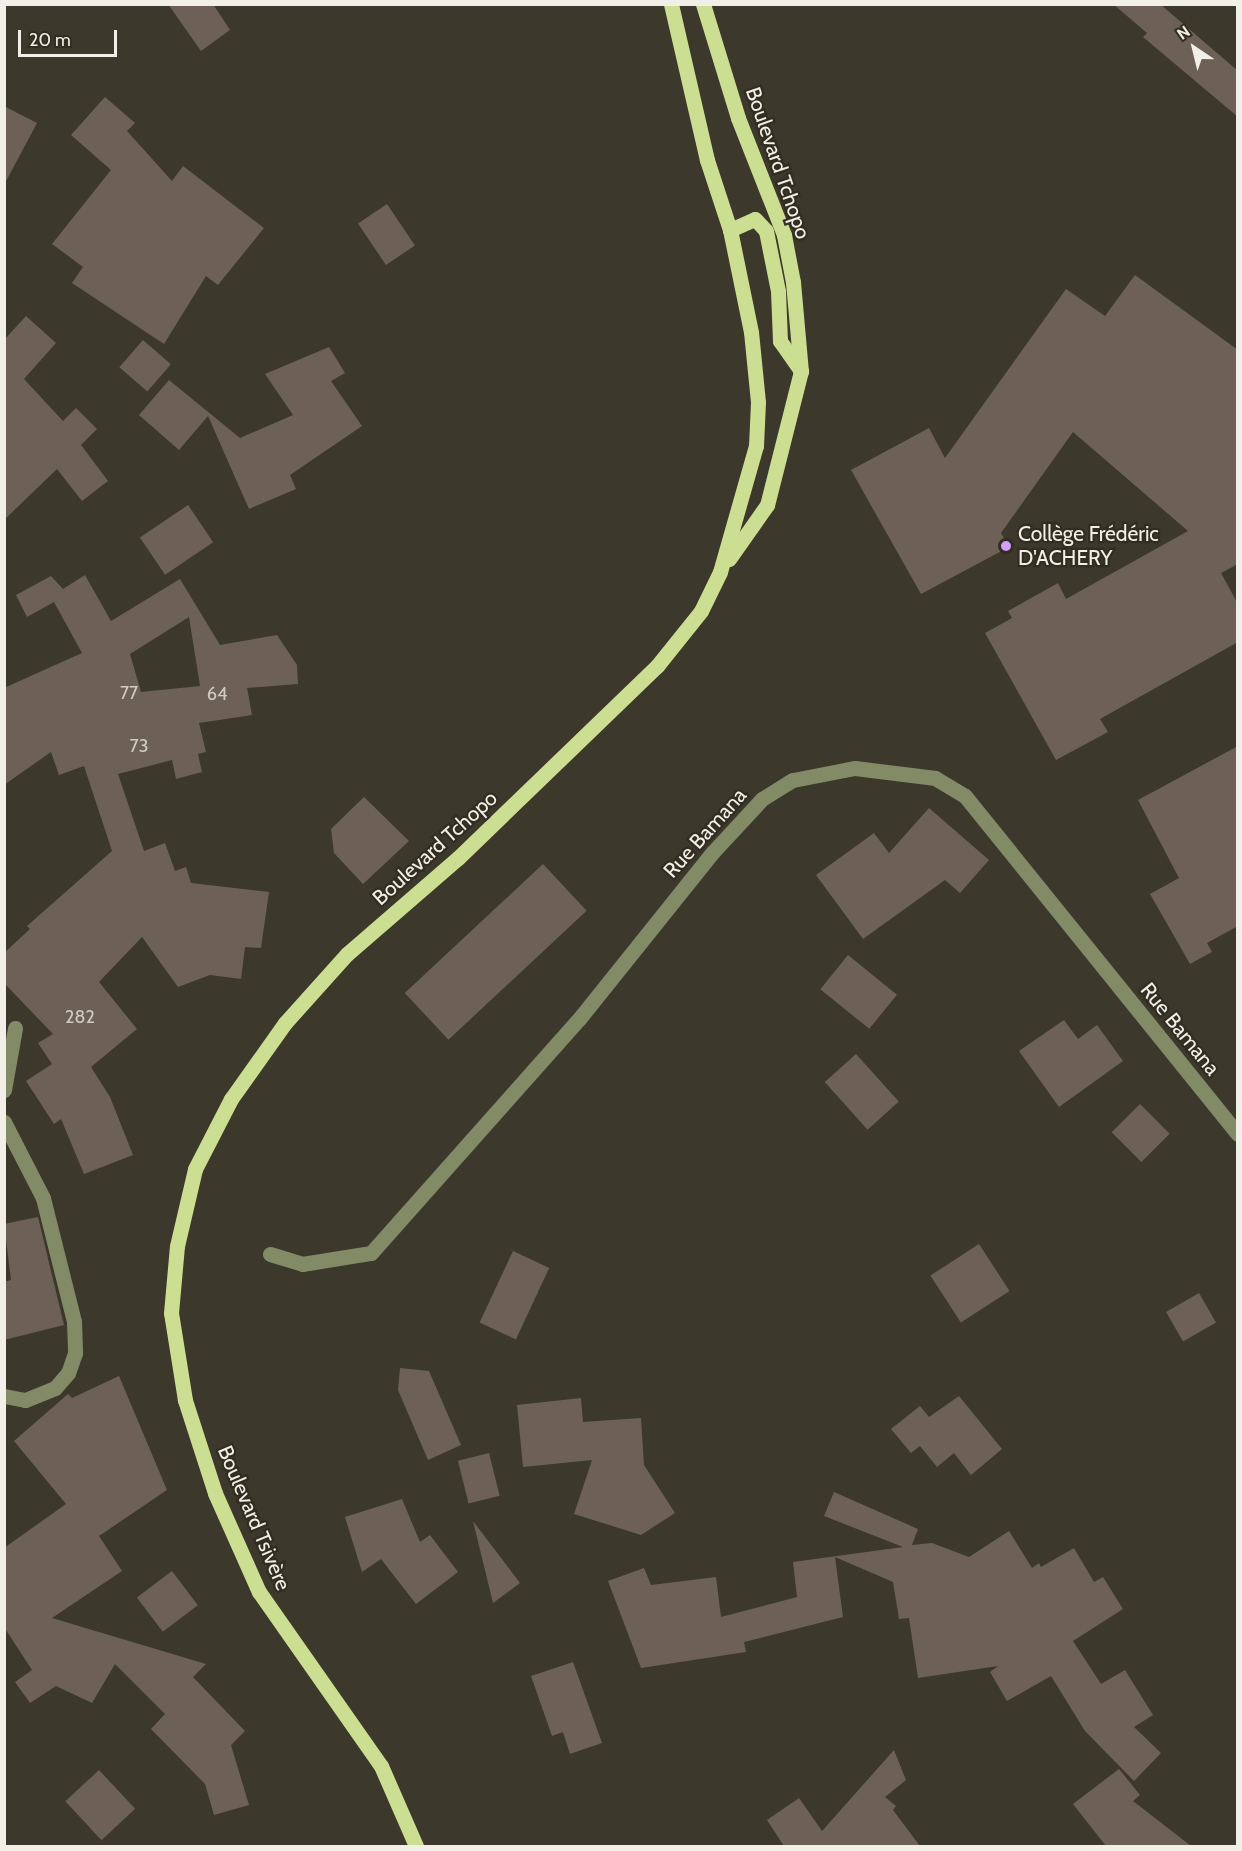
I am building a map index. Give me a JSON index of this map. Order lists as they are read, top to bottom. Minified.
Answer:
{"streets":{"main road":["Boulevard Tchopo","Boulevard Tsivère"],"street":["Rue Bamana"]},"crossings":[["Boulevard Tchopo","Boulevard Tsivère"]],"places":["Collège Frédéric D'ACHERY"],"house_numbers":["77","64","73","282"],"scale_bar":"20 m","north":"top left"}
